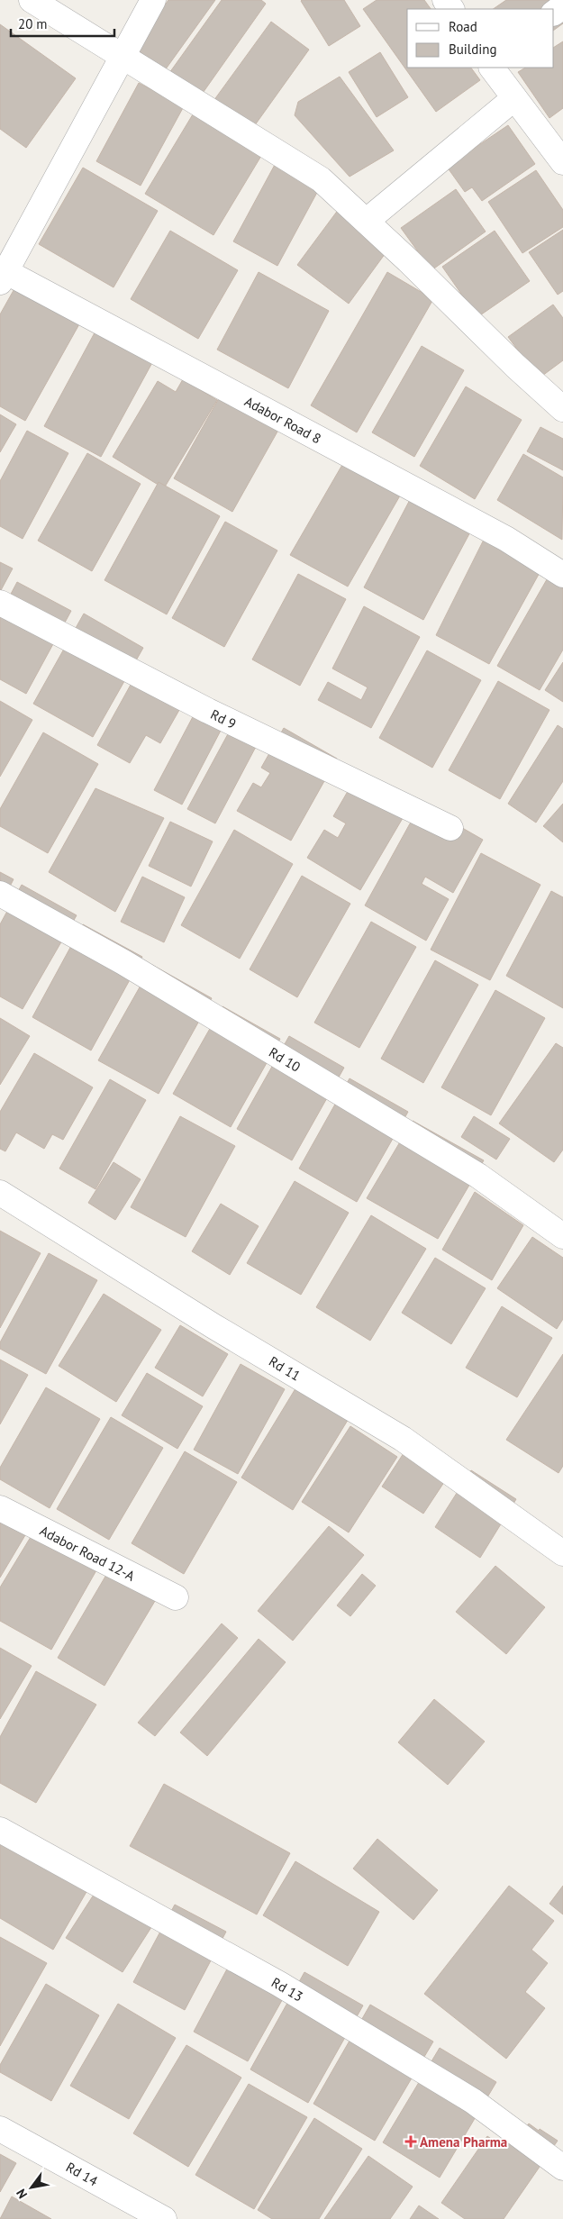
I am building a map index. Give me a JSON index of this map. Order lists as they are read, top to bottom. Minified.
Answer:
{"streets":{"street":["Adabor Road 8","Rd 9","Rd 10","Rd 11","Adabor Road 12-A","Rd 13","Rd 14"]},"places":{"health":["Amena Pharma"]},"legend":["Road","Building"],"scale_bar":"20 m","north":"bottom left"}
